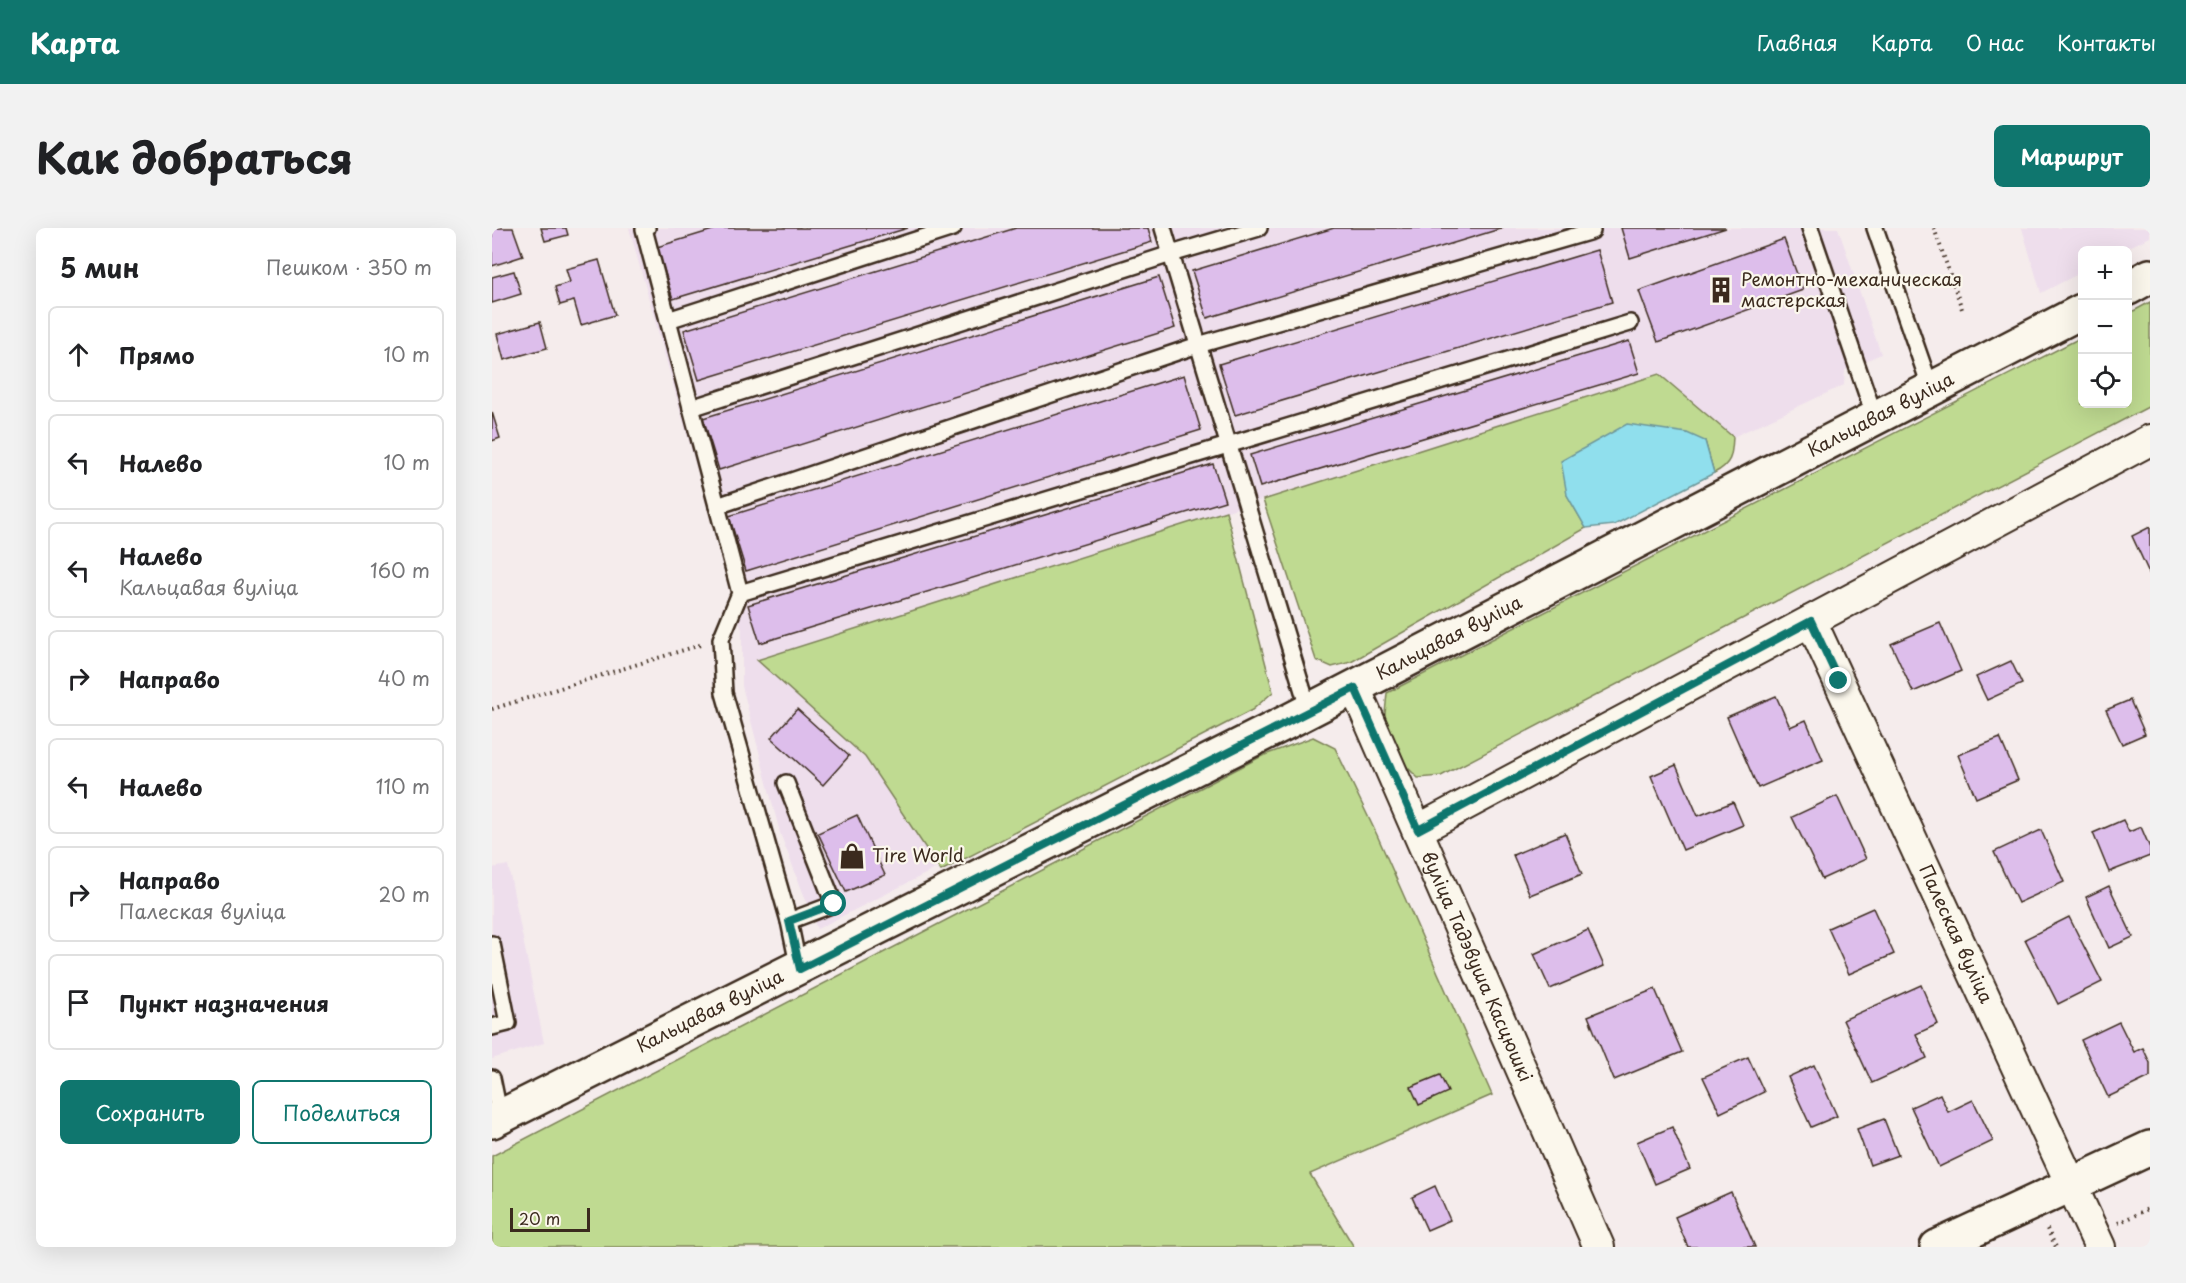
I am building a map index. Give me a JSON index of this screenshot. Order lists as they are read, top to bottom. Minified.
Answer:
{"streets":{"street":["Кальцавая вуліца","Палеская вуліца","вуліца Тадэвуша Касцюшкі"]},"crossings":[["Кальцавая вуліца","вуліца Тадэвуша Касцюшкі"]],"places":{"building":["Ремонтно-механическая мастерская"],"shop":["Tire World"]},"scale_bar":"20 m","page":{"header":"Карта","nav":["Главная","Карта","О нас","Контакты"],"title":"Как добраться","buttons":["Маршрут",["Сохранить","Поделиться"]],"heading":["5 мин","Пешком · 350 m"],"map_buttons":["+","−"],"list":[["Прямо","10 m"],["Налево","10 m"],["Налево","Кальцавая вуліца","160 m"],["Направо","40 m"],["Налево","110 m"],["Направо","Палеская вуліца","20 m"],"Пункт назначения"],"scale":"20 m"}}
